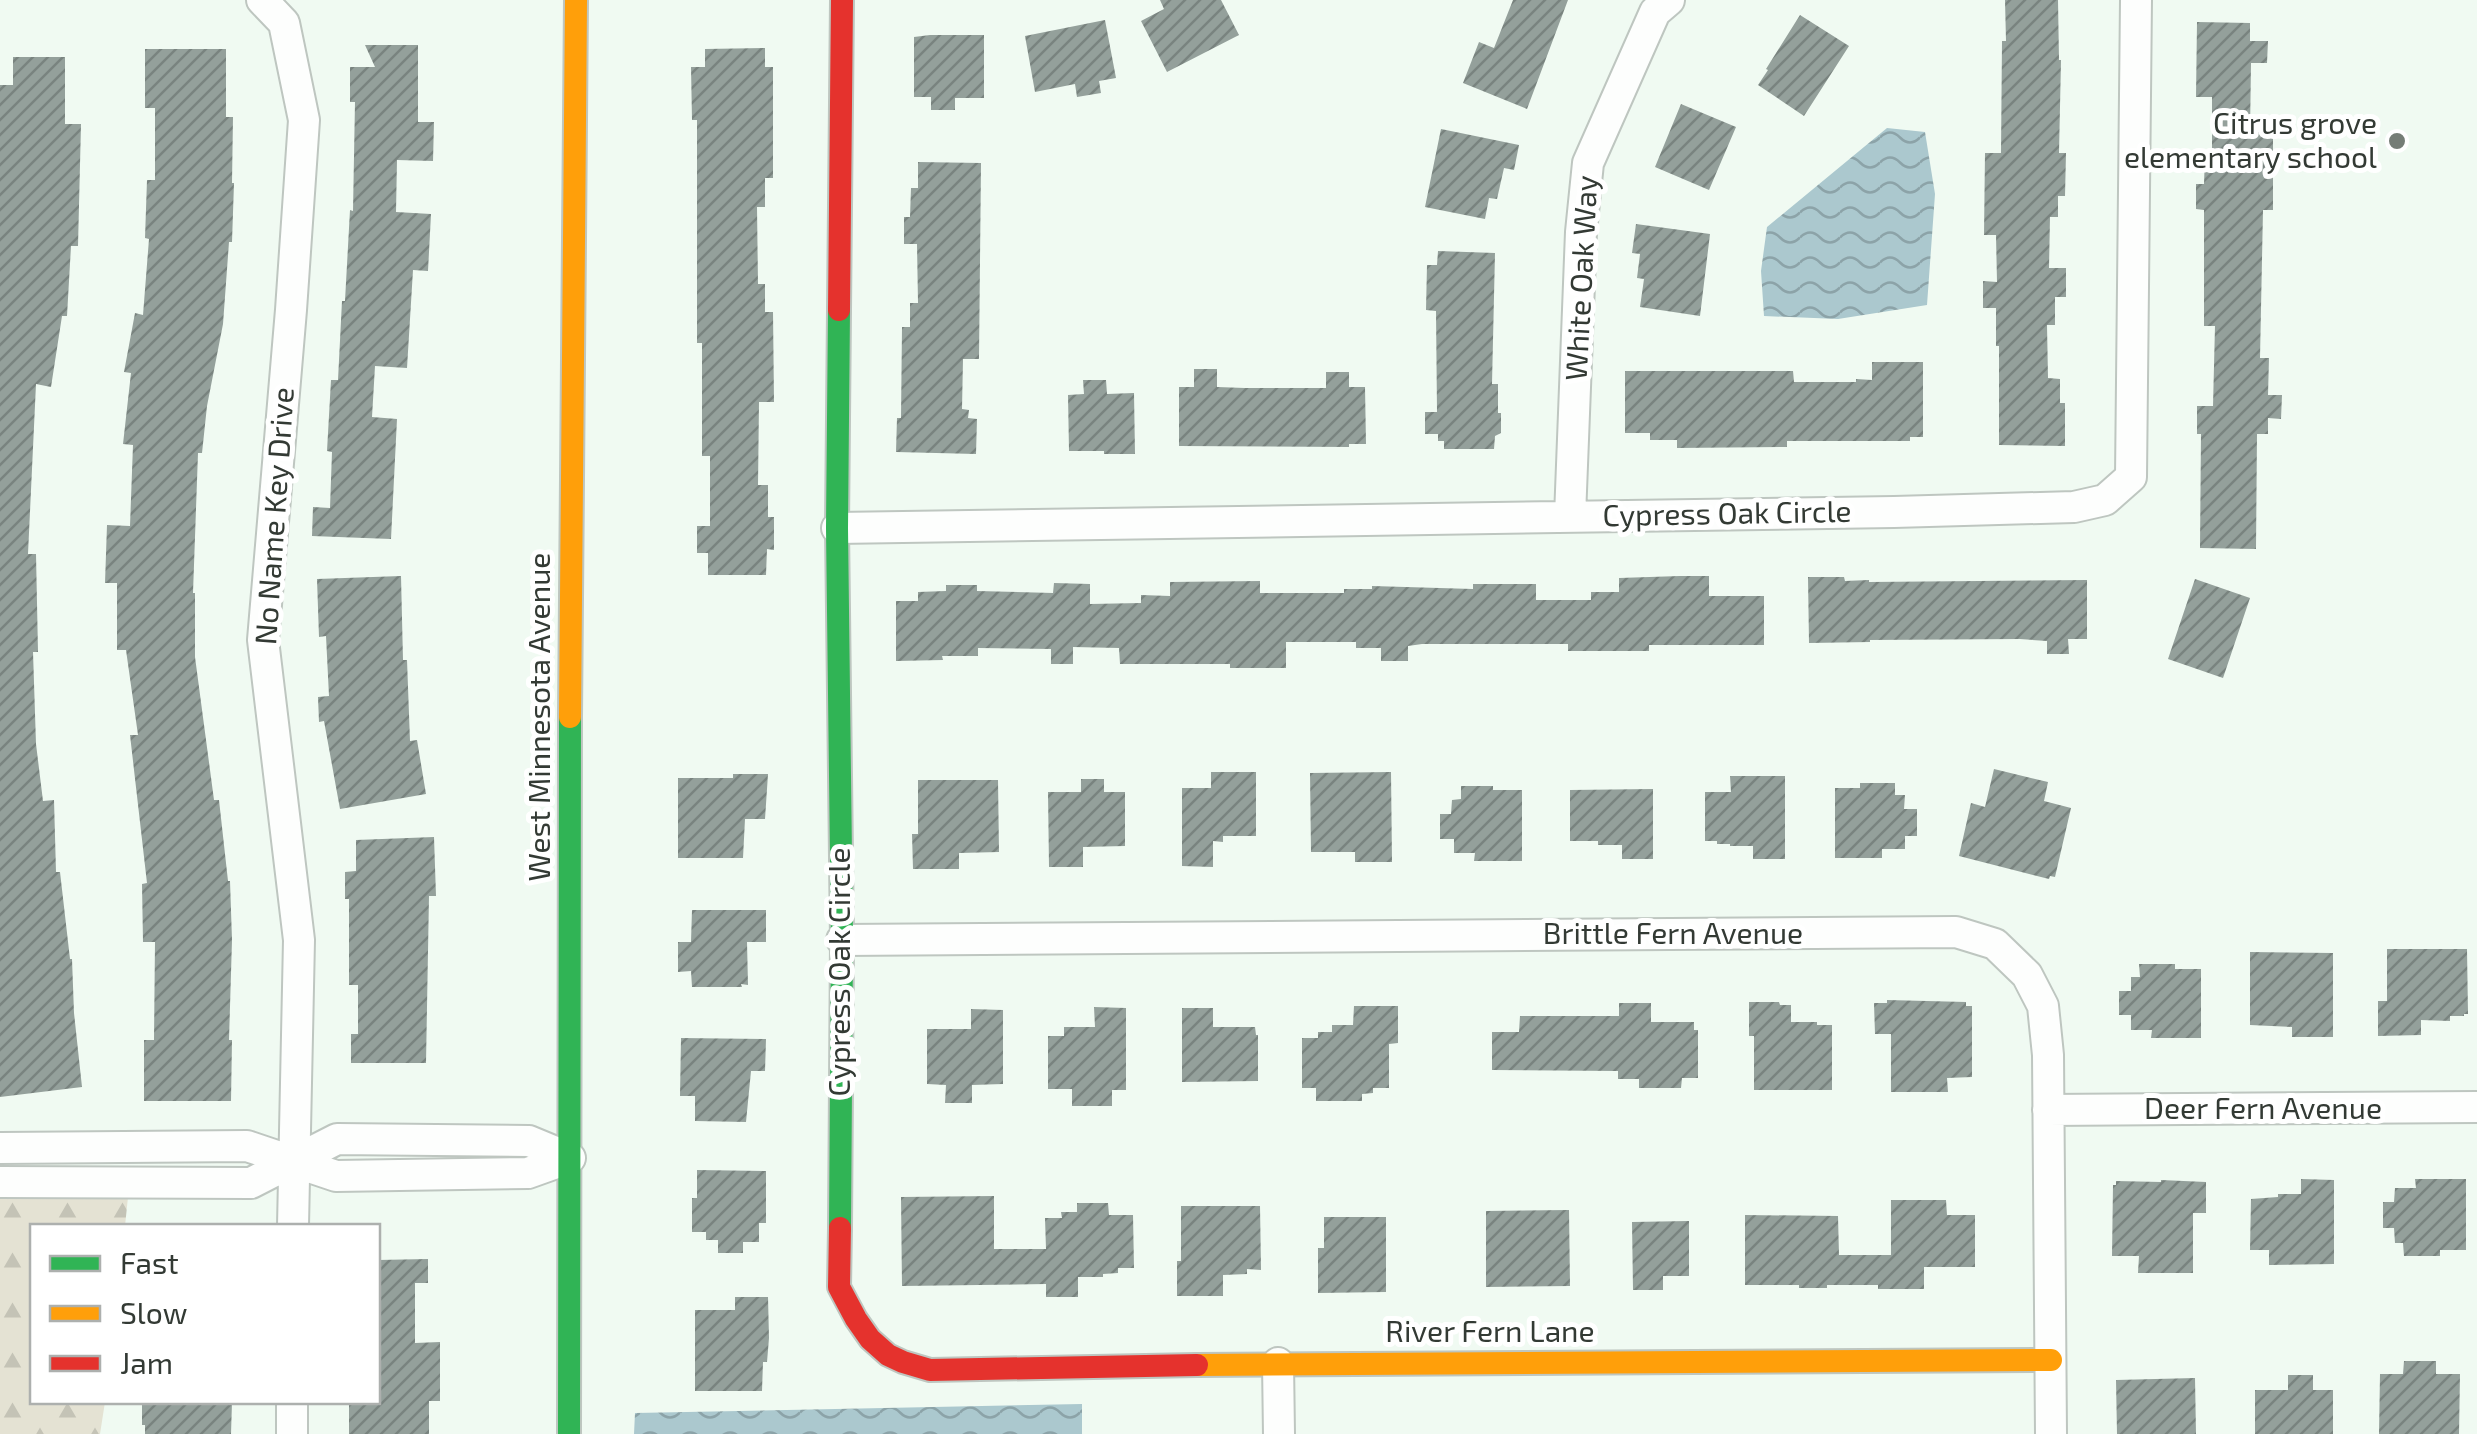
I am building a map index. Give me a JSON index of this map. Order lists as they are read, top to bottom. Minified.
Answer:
{"streets":{"street":["White Oak Way","Cypress Oak Circle","No Name Key Drive","West Minnesota Avenue","Brittle Fern Avenue","Deer Fern Avenue","River Fern Lane"]},"crossings":[["White Oak Way","Cypress Oak Circle"],["Cypress Oak Circle","Brittle Fern Avenue"],["Cypress Oak Circle","River Fern Lane"],["Brittle Fern Avenue","Deer Fern Avenue"],["Brittle Fern Avenue","River Fern Lane"]],"places":["Citrus grove elementary school"],"legend":["Fast","Slow","Jam"]}
